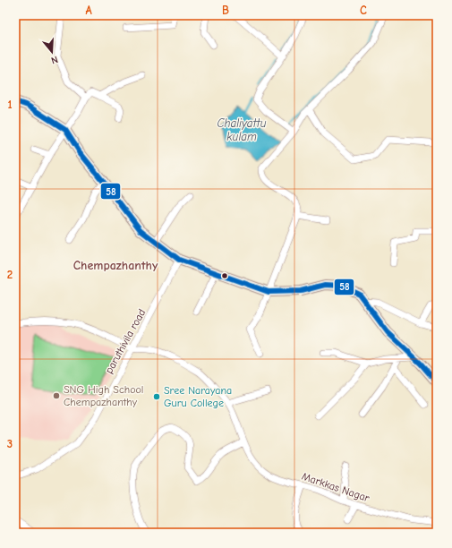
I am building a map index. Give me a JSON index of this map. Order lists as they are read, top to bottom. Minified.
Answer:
{"streets":{"street":["paruthivila road","Markkas Nagar"]},"crossings":[["paruthivila road","Markkas Nagar"]],"districts":["Chempazhanthy"],"water":["Chaliyattu kulam"],"places":["SNG High School Chempazhanthy","Sree Narayana Guru College"],"lines":["transit line 58"],"north":"bottom","grid":{"columns":["A","B","C"],"rows":["1","2","3"]}}
